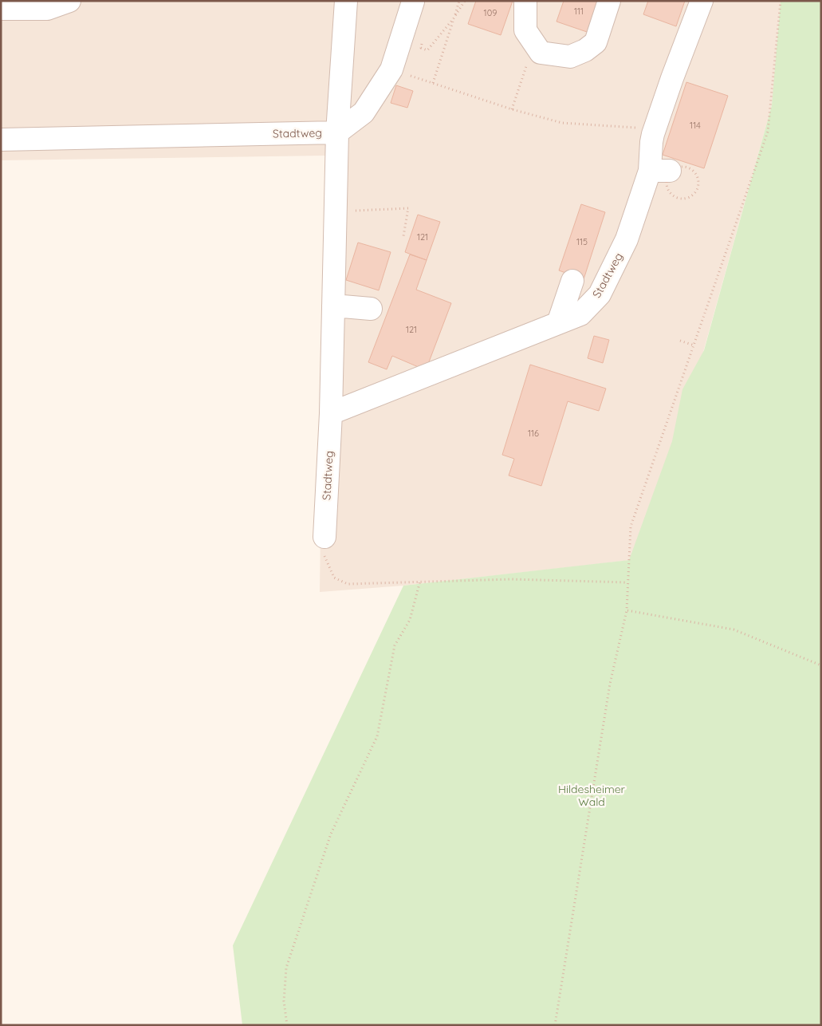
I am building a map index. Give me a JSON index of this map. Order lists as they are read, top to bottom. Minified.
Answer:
{"streets":{"street":["Stadtweg"]},"parks":["Hildesheimer Wald"],"house_numbers":["111","109","114","121","115","121","116"]}
